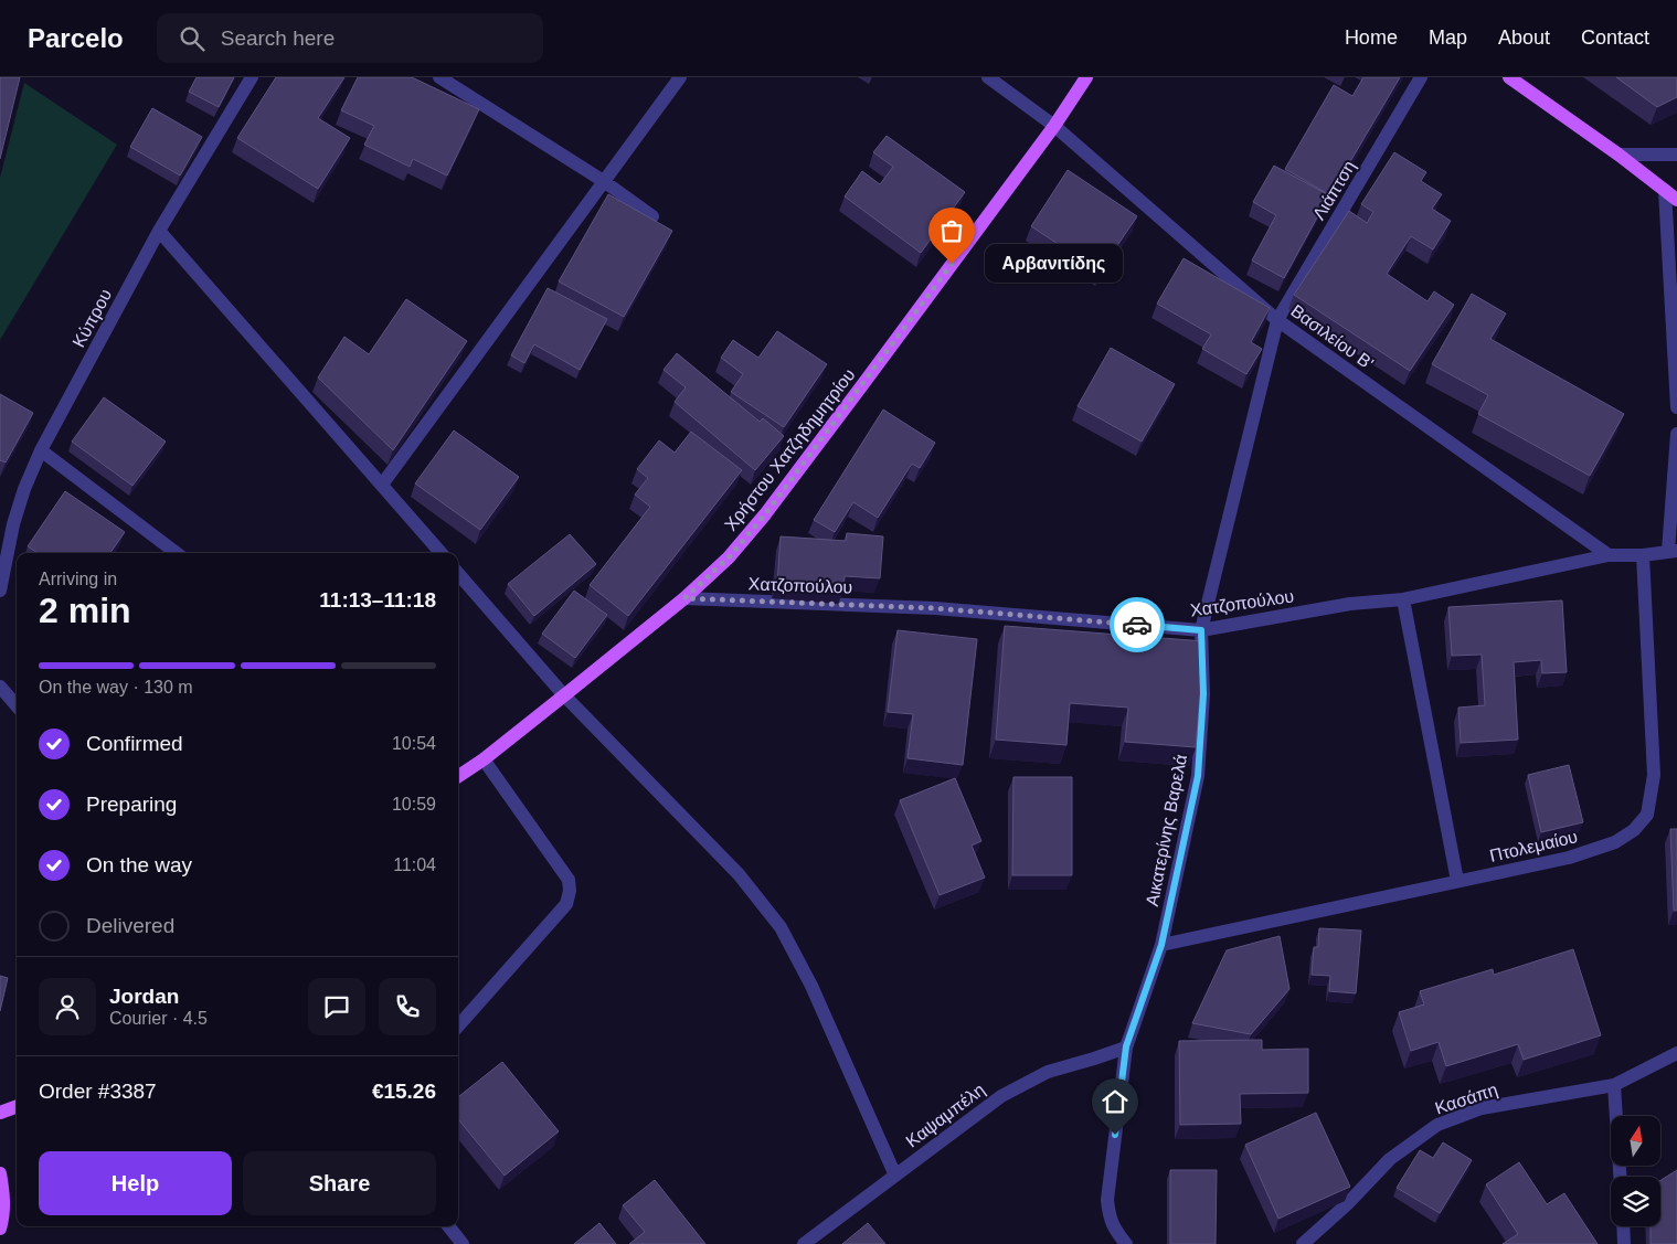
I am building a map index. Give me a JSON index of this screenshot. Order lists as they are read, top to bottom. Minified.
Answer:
{"streets":{"main road":["Χρήστου Χατζηδημητρίου"],"street":["Λιάπτση","Κύπρου","Βασιλείου Β'","Χατζοπούλου","Αικατερίνης Βαρελά","Πτολεμαίου","Κασάπη","Καψαμπέλη"]},"crossings":[["Λιάπτση","Βασιλείου Β'"],["Λιάπτση","Αικατερίνης Βαρελά"],["Βασιλείου Β'","Χρήστου Χατζηδημητρίου"],["Βασιλείου Β'","Χατζοπούλου"],["Βασιλείου Β'","Αικατερίνης Βαρελά"],["Χρήστου Χατζηδημητρίου","Χατζοπούλου"],["Χατζοπούλου","Αικατερίνης Βαρελά"],["Χατζοπούλου","Πτολεμαίου"],["Αικατερίνης Βαρελά","Πτολεμαίου"],["Αικατερίνης Βαρελά","Καψαμπέλη"]],"places":["Αρβανιτίδης"],"north":"top","page":{"header":"Parcelo","search":"Search here","nav":["Home","Map","About","Contact"],"bubble":"Αρβανιτίδης","heading":["2 min","Arriving in","11:13–11:18"],"panel":["Jordan","Courier · 4.5","Order #3387","€15.26"],"bar":"On the way · 130 m","list":[["Confirmed","10:54"],["Preparing","10:59"],["On the way","11:04"],"Delivered"],"buttons":["Help","Share"]}}
